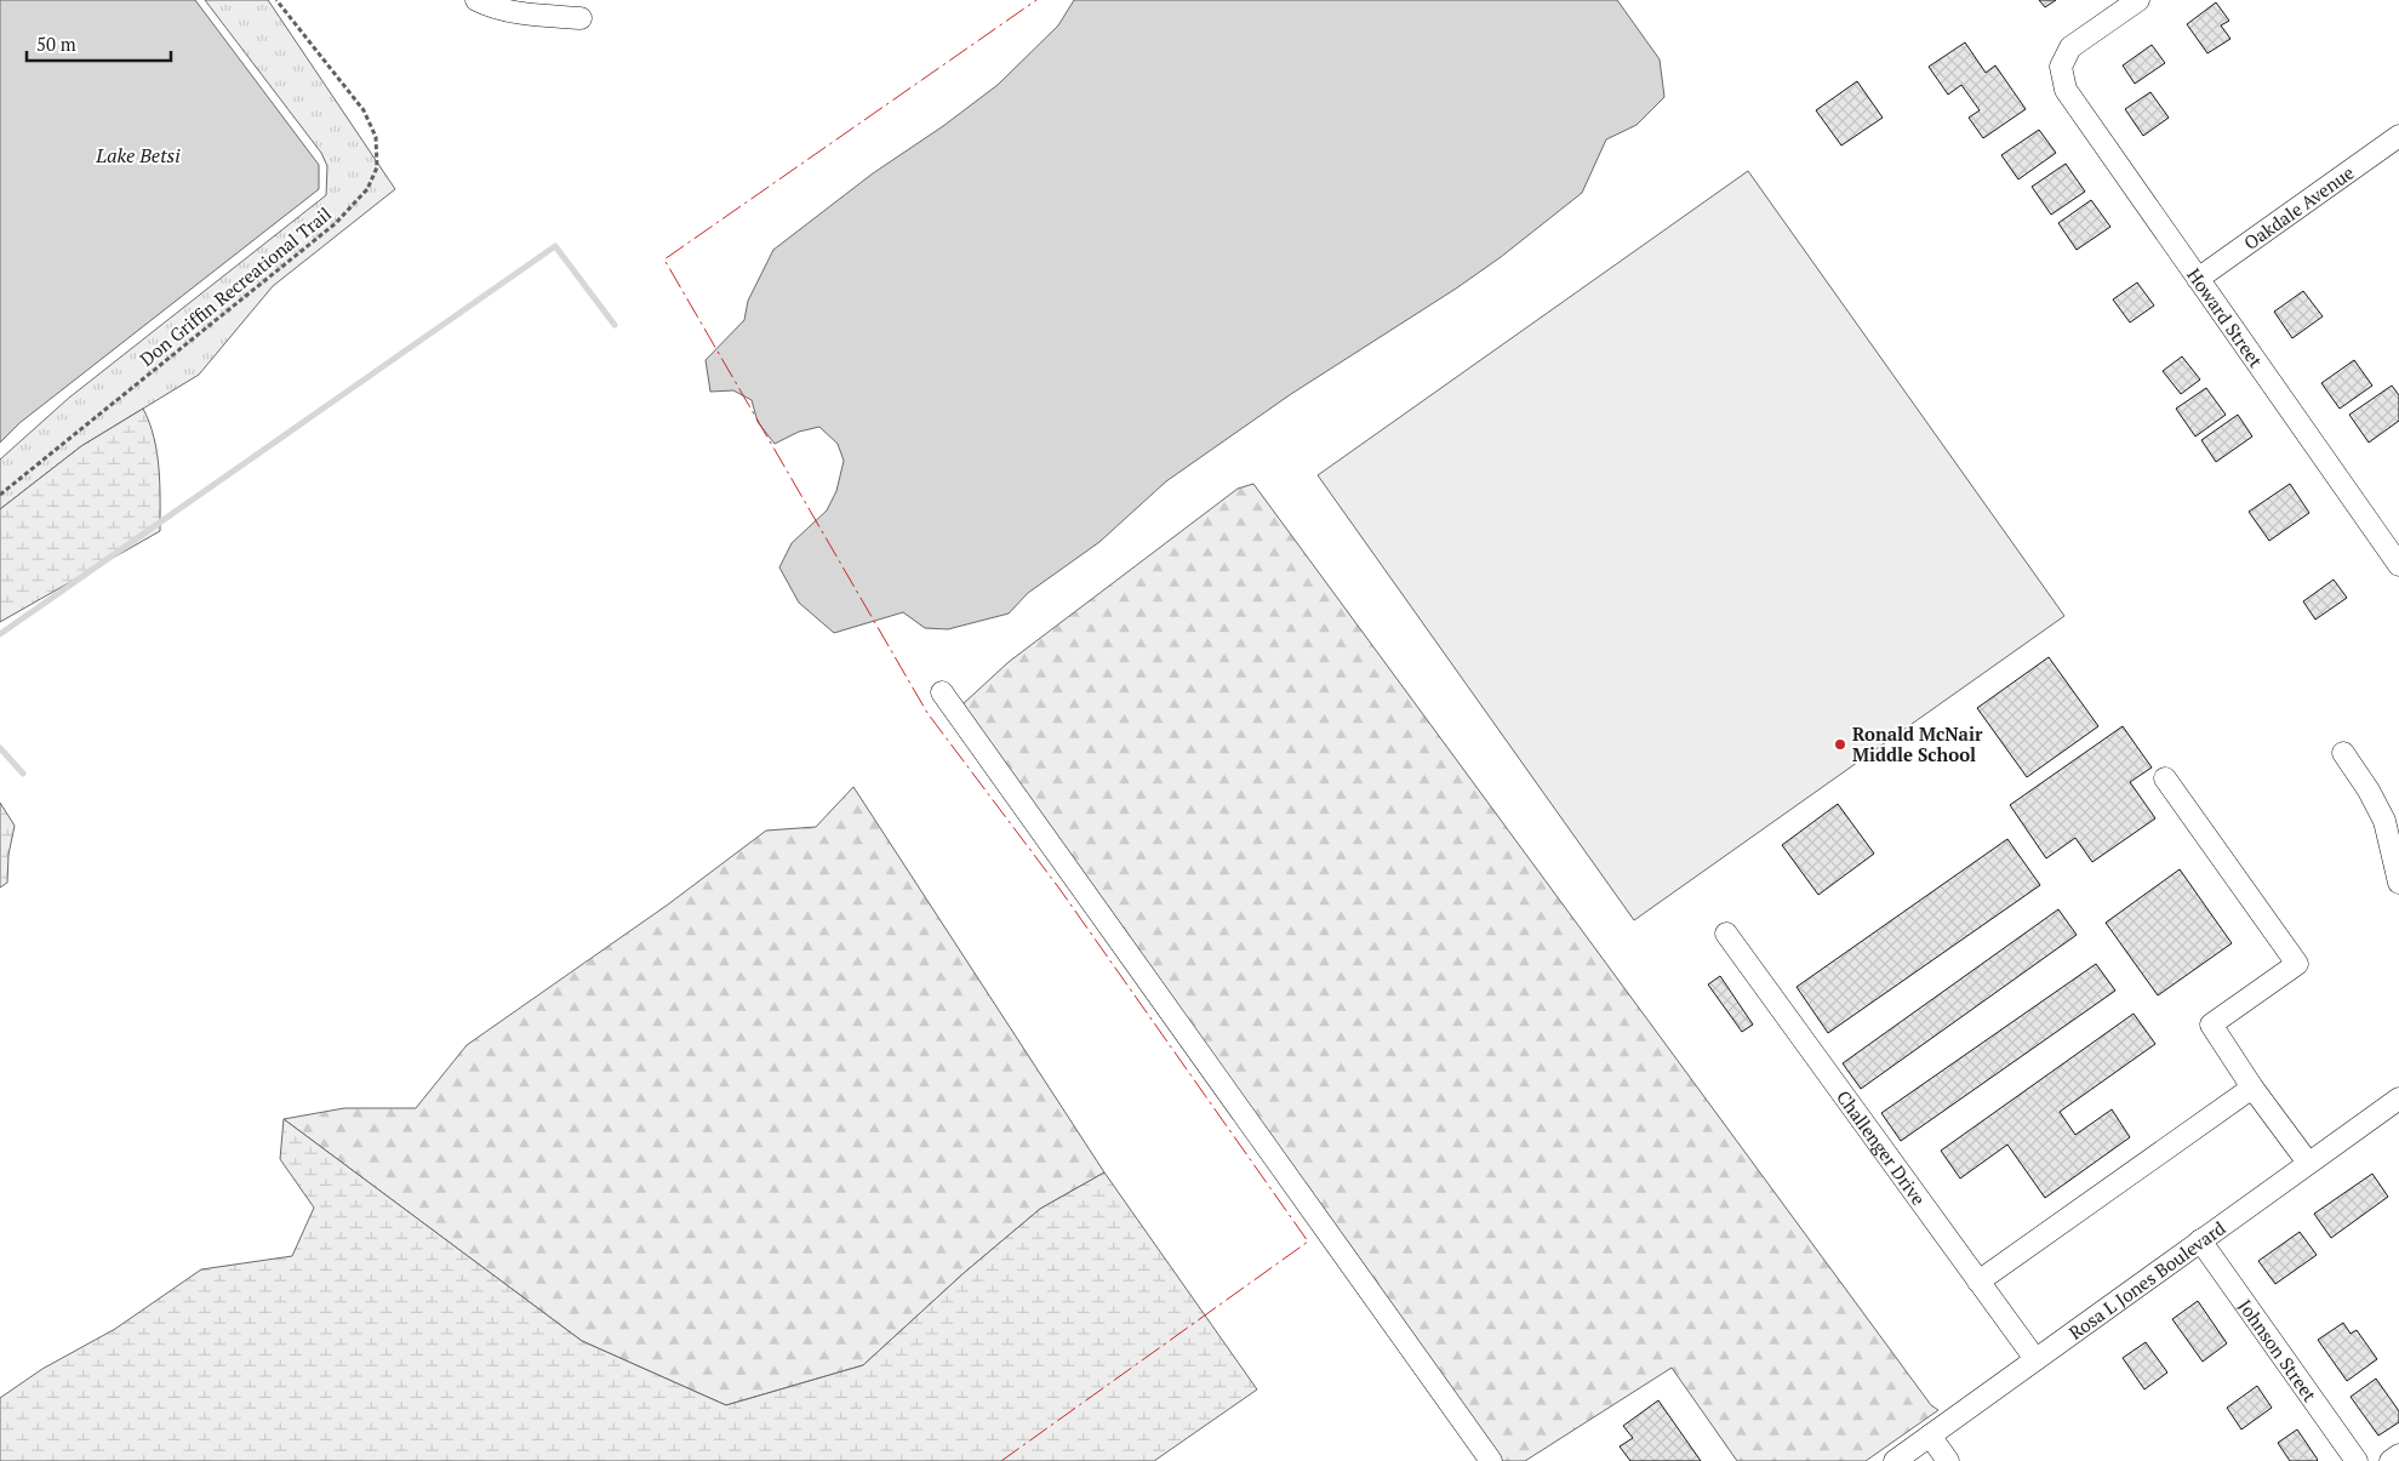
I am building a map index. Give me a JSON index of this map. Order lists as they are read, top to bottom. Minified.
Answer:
{"streets":{"street":["Oakdale Avenue","Howard Street","Challenger Drive","Rosa L Jones Boulevard","Johnson Street"],"path":["Don Griffin Recreational Trail"]},"crossings":[["Oakdale Avenue","Howard Street"],["Challenger Drive","Rosa L Jones Boulevard"],["Rosa L Jones Boulevard","Johnson Street"]],"water":["Lake Betsi"],"places":["Ronald McNair Middle School"],"scale_bar":"50 m"}
